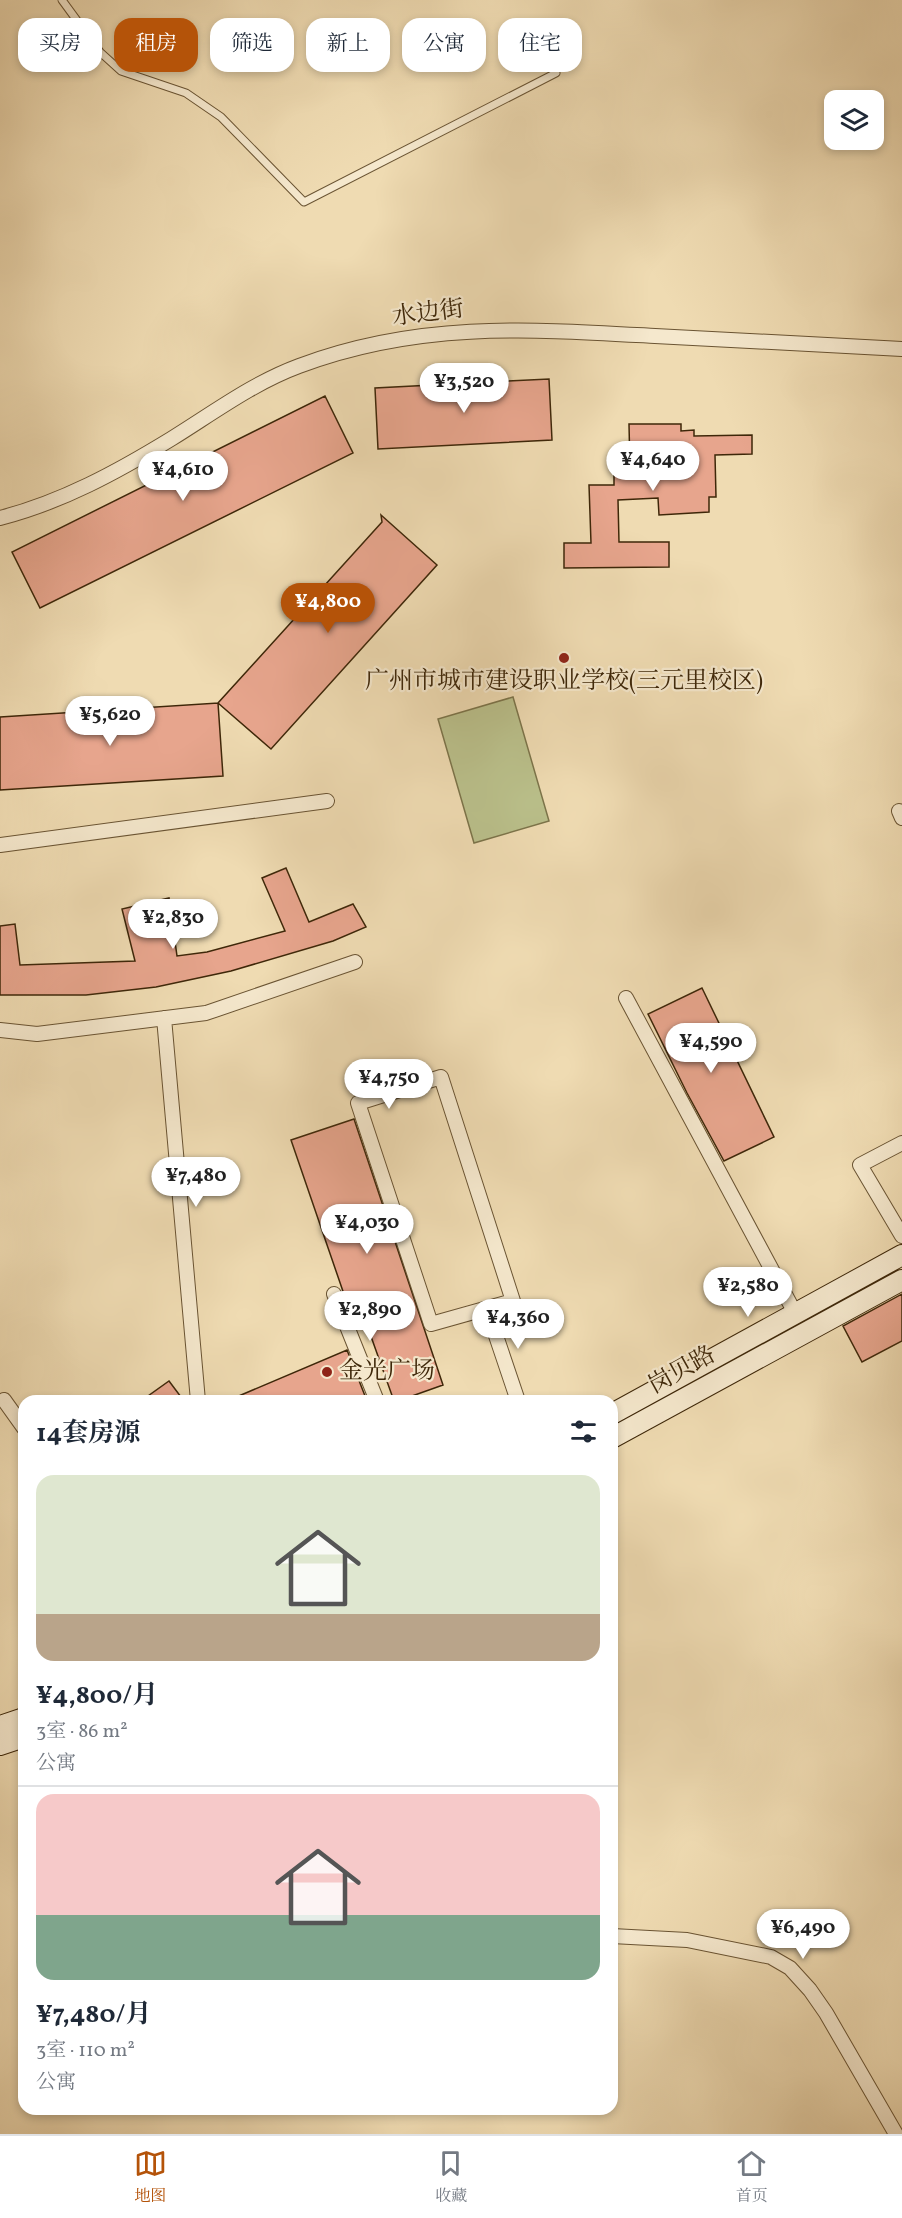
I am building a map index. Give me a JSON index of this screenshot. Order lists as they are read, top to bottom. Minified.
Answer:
{"streets":{"main road":["岗贝路"],"street":["水边街"]},"places":["广州市城市建设职业学校(三元里校区)","金光广场"],"page":{"chip":["买房","租房","筛选","新上","公寓","住宅"],"price":["¥3,520","¥4,640","¥4,610","¥4,800","¥5,620","¥2,830","¥4,590","¥4,750","¥7,480","¥4,030","¥2,580","¥2,890","¥4,360","¥6,490"],"heading":"14套房源","list":[{"name":"¥4,800/月","note":"3室 · 86 m² · 公寓"},{"name":"¥7,480/月","note":"3室 · 110 m² · 公寓"}],"tabs":["地图","收藏","首页"]}}
